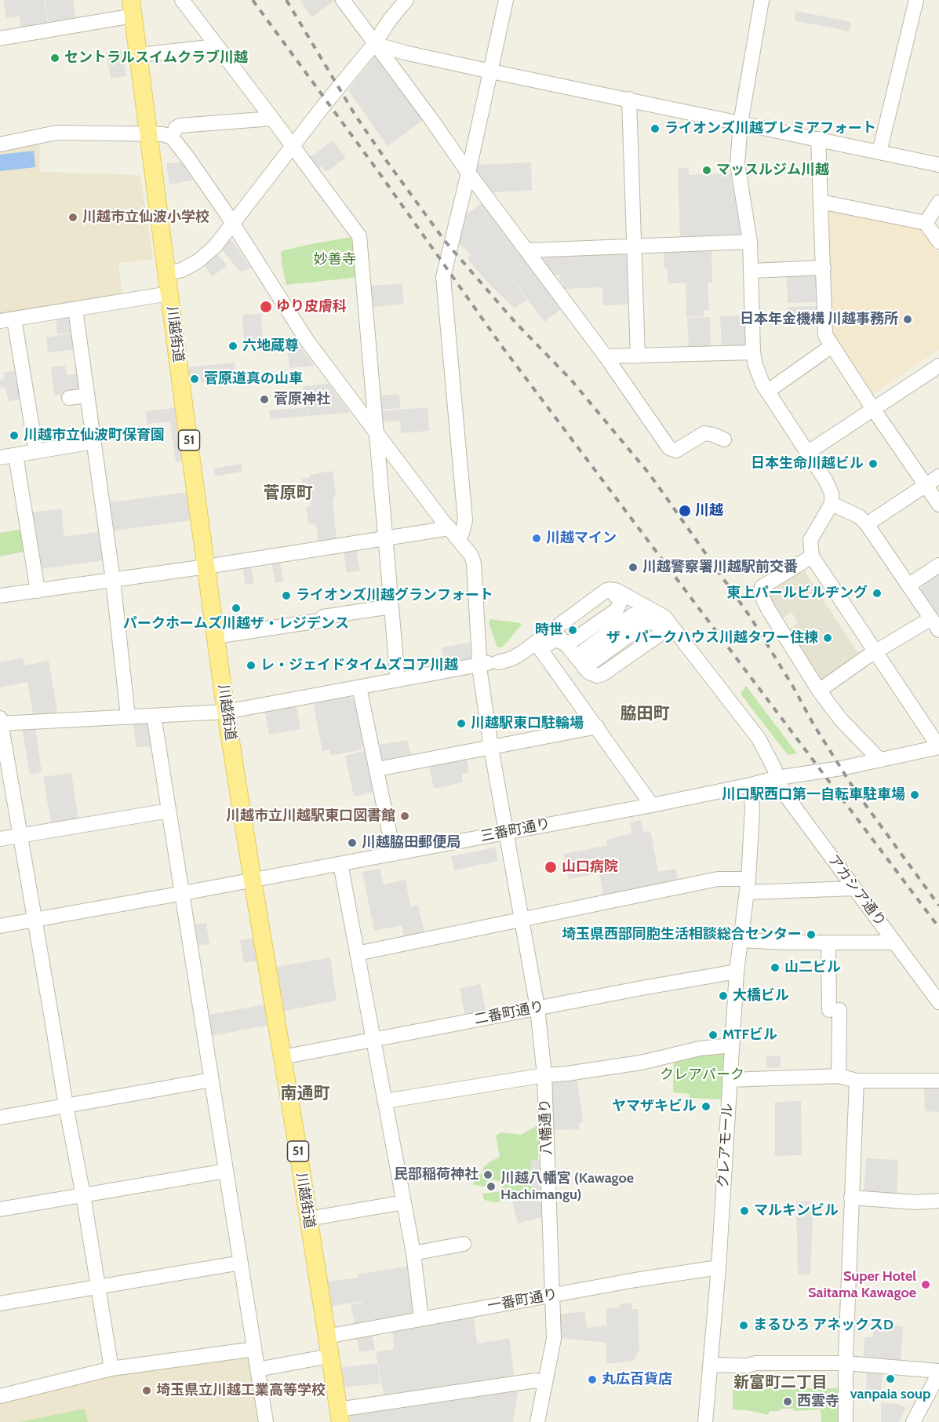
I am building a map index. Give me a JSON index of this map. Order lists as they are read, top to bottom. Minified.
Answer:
{"streets":{"main road":["川越街道","51"],"street":["三番町通り","アカシア通り","二番町通り","八幡通り","クレアモール","一番町通り"]},"crossings":[["川越街道","三番町通り"],["川越街道","二番町通り"],["川越街道","一番町通り"],["三番町通り","アカシア通り"],["三番町通り","八幡通り"],["三番町通り","クレアモール"],["二番町通り","八幡通り"],["二番町通り","クレアモール"],["八幡通り","一番町通り"],["クレアモール","一番町通り"]],"districts":["菅原町","脇田町","南通町","新富町二丁目"],"parks":["妙善寺","クレアパーク"],"places":["セントラルスイムクラブ川越","ライオンズ川越プレミアフォート","マッスルジム川越","川越市立仙波小学校","ゆり皮膚科","日本年金機構 川越事務所","六地蔵尊","菅原道真の山車","菅原神社","川越市立仙波町保育園","日本生命川越ビル","川越","川越マイン","川越警察署川越駅前交番","東上パールビルヂング","ライオンズ川越グランフォート","パークホームズ川越ザ・レジデンス","時世","ザ・パークハウス川越タワー住棟","レ・ジェイドタイムズコア川越","川越駅東口駐輪場","川口駅西口第一自転車駐車場","川越市立川越駅東口図書館","川越脇田郵便局","山口病院","埼玉県西部同胞生活相談総合センター","山二ビル","大橋ビル","MTFビル","ヤマザキビル","民部稲荷神社","川越八幡宮 (Kawagoe Hachimangu)","マルキンビル","Super Hotel Saitama Kawagoe","まるひろ アネックスD","vanpaia soup","丸広百貨店","埼玉県立川越工業高等学校","西雲寺"]}
